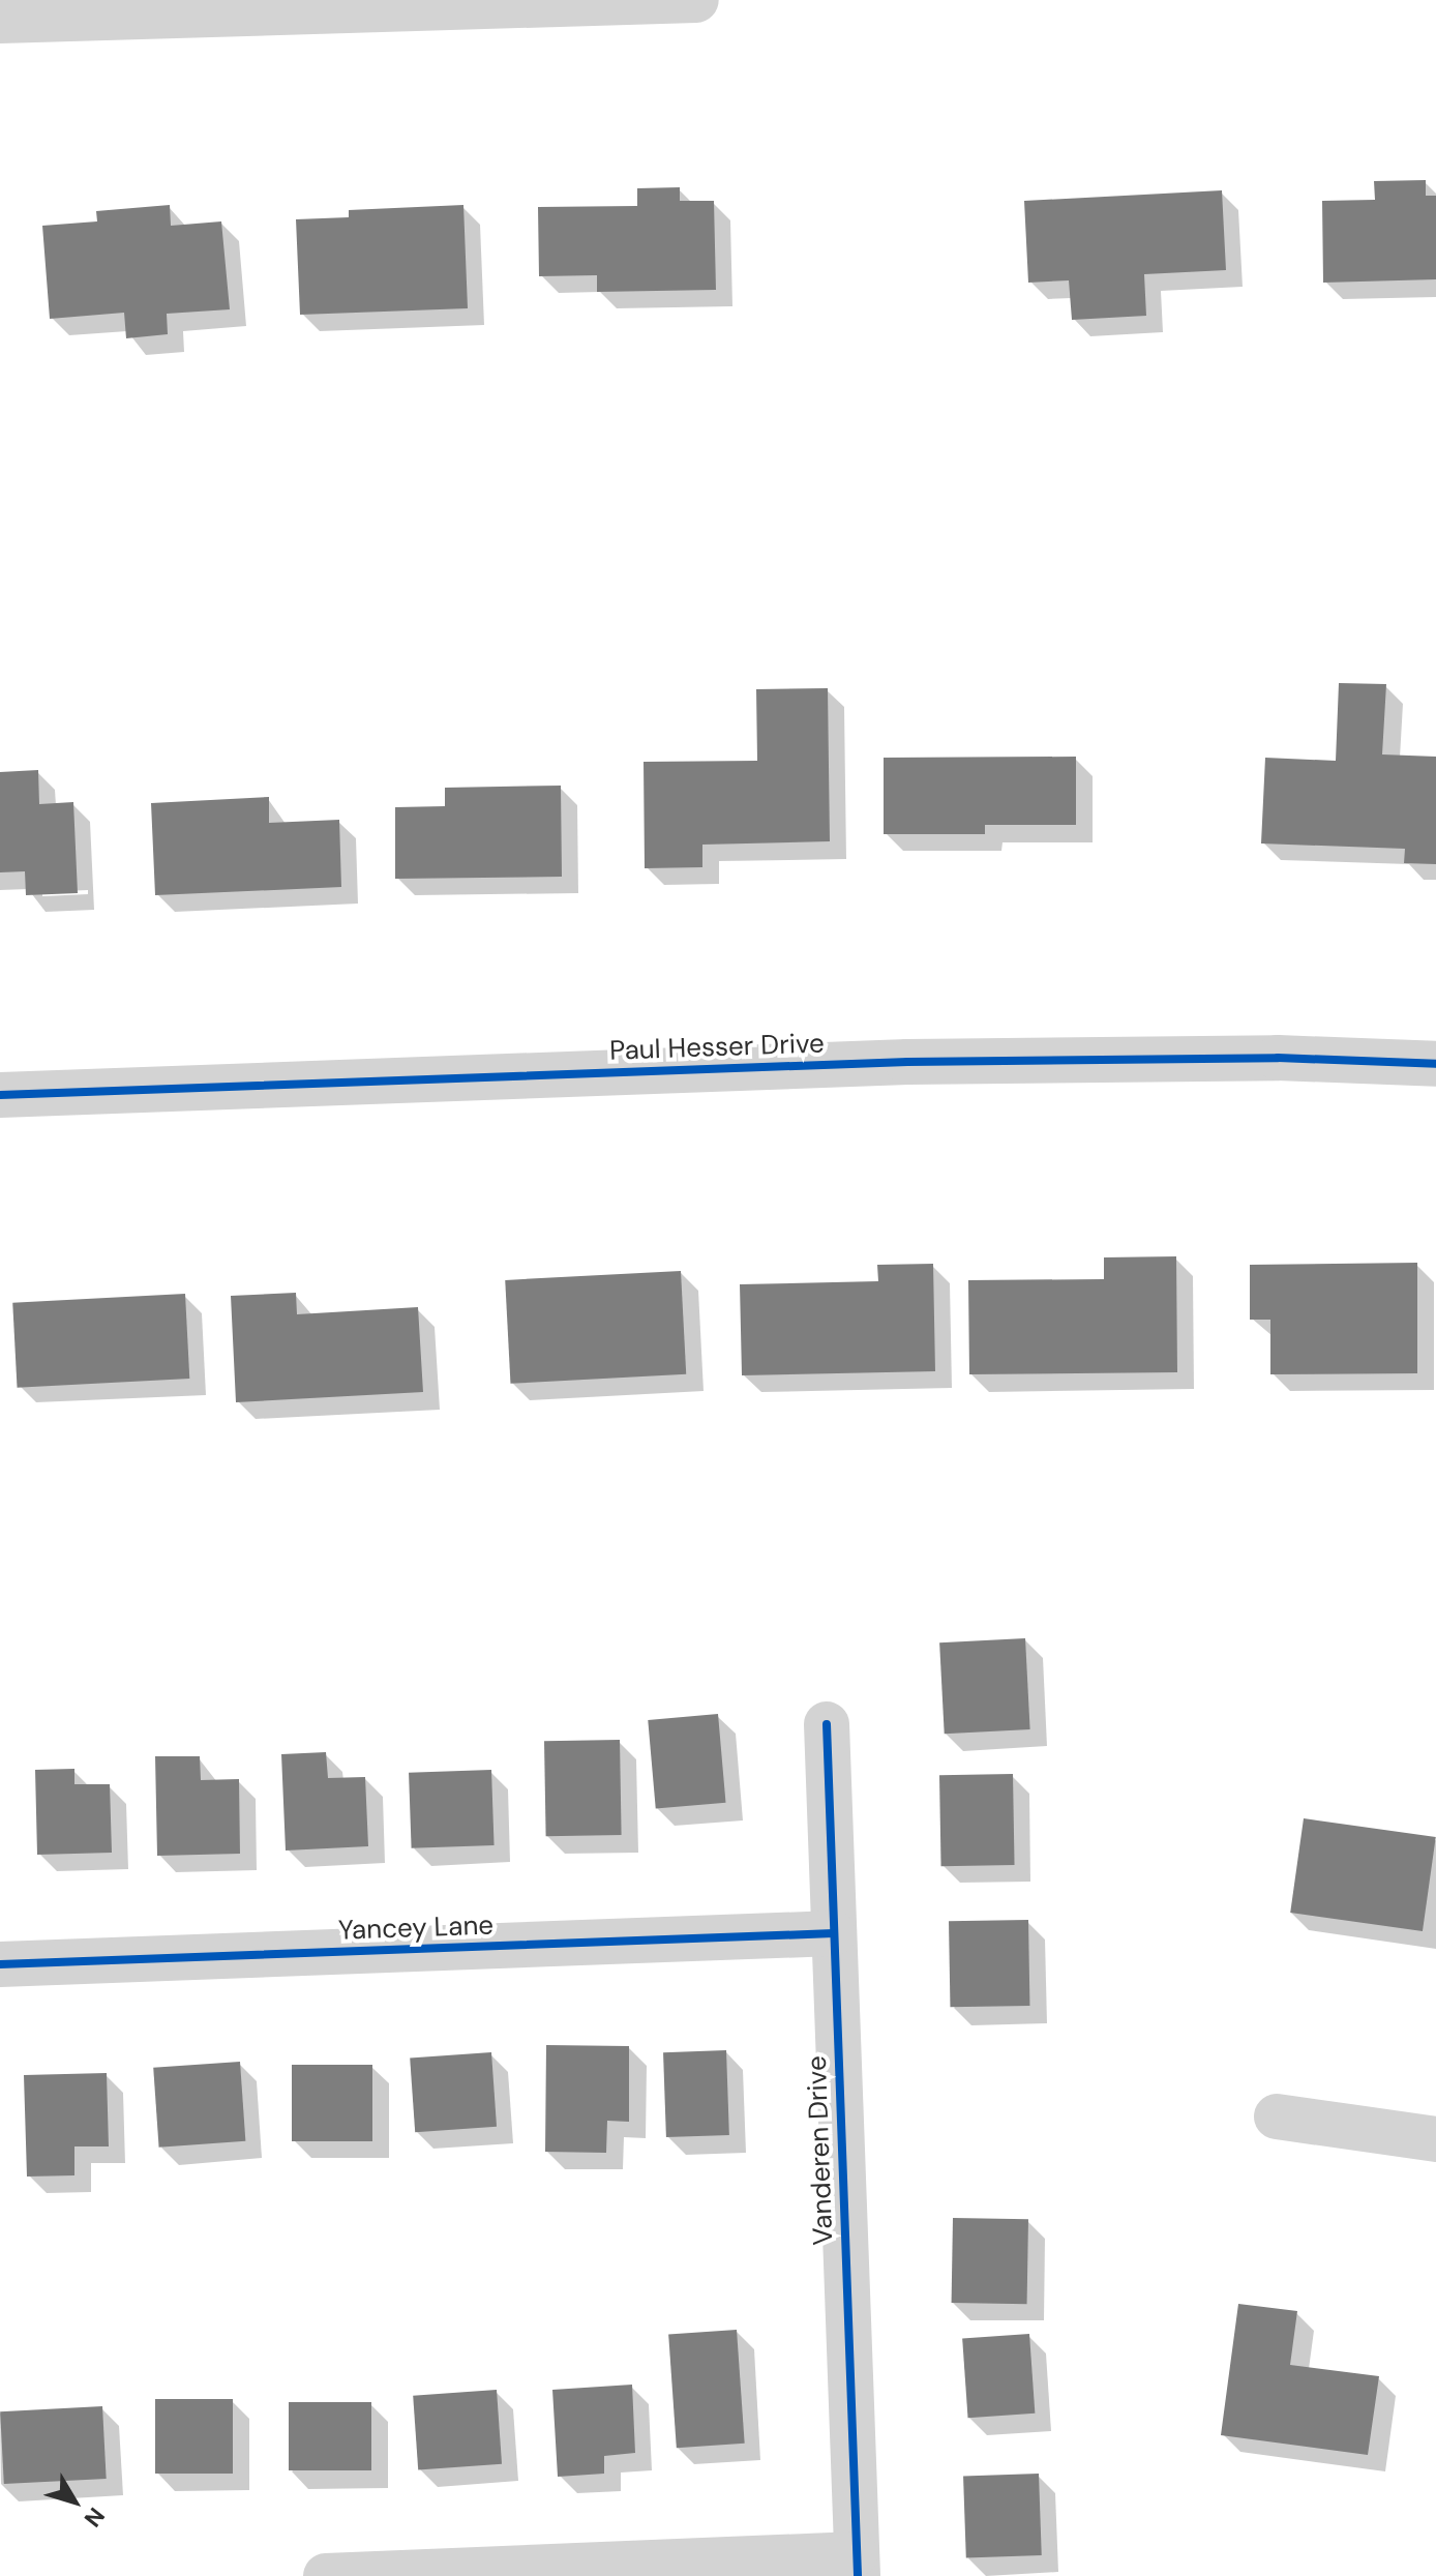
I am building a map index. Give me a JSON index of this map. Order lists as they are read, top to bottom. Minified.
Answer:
{"streets":{"street":["Paul Hesser Drive","Yancey Lane","Vanderen Drive"]},"crossings":[["Yancey Lane","Vanderen Drive"]],"north":"bottom right"}
